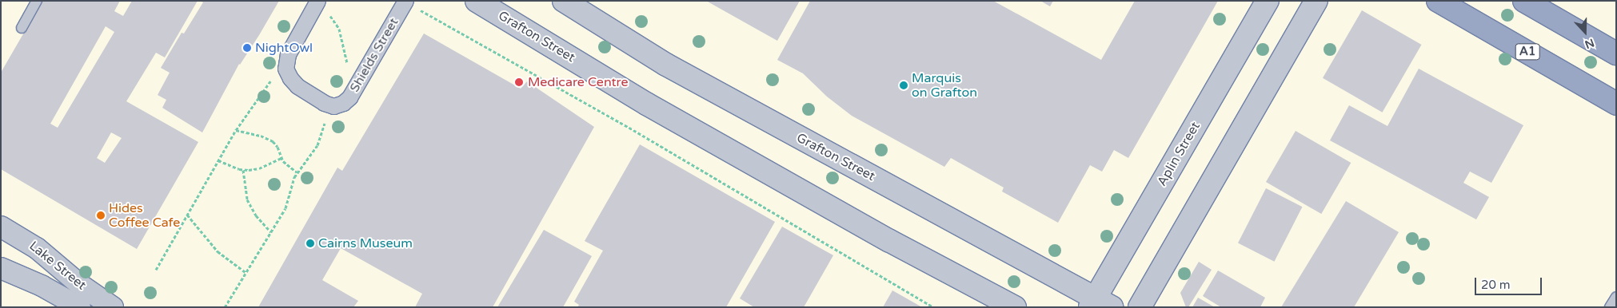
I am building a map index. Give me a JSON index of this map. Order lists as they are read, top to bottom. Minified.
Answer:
{"streets":{"highway":["A1"],"street":["Grafton Street","Shields Street","Aplin Street","Lake Street"]},"crossings":[["Grafton Street","Aplin Street"]],"places":["NightOwl","Medicare Centre","Marquis on Grafton","Hides Coffee Cafe","Cairns Museum"],"scale_bar":"20 m","north":"bottom"}
